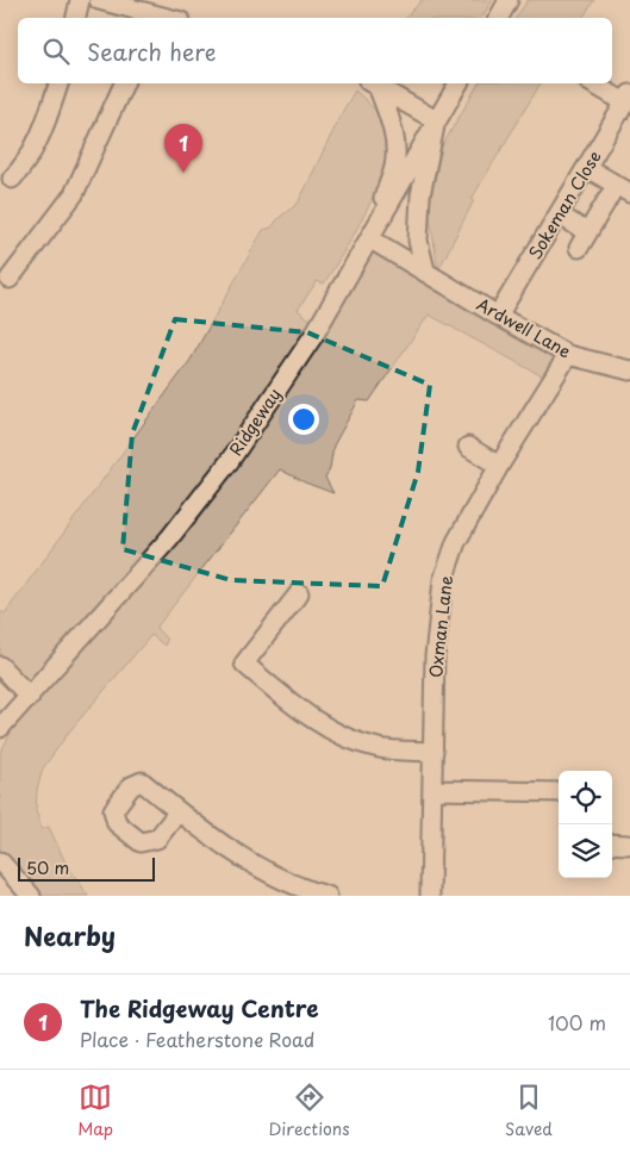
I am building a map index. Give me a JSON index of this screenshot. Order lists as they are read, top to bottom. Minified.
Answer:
{"streets":{"street":["Sokeman Close","Ardwell Lane","Ridgeway","Oxman Lane"]},"crossings":[["Sokeman Close","Ardwell Lane"],["Ardwell Lane","Ridgeway"],["Ardwell Lane","Oxman Lane"]],"scale_bar":"50 m","page":{"search":"Search here","pins":"1","scale":"50 m","heading":"Nearby","list":[{"mark":"1","name":"The Ridgeway Centre","note":"Place · Featherstone Road","value":"100 m"}],"nav":["Map","Directions","Saved"]}}
